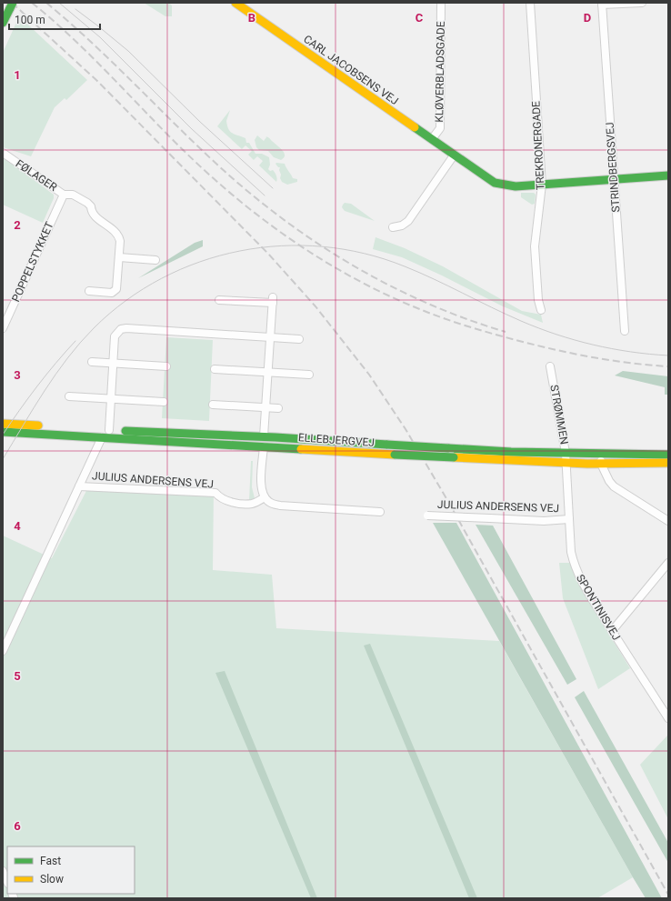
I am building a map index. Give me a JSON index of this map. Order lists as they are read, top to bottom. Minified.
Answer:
{"streets":{"main road":["CARL JACOBSENS VEJ","ELLEBJERGVEJ"],"street":["KLØVERBLADSGADE","TREKRONERGADE","STRINDBERGSVEJ","FØLAGER","POPPELSTYKKET","STRØMMEN","JULIUS ANDERSENS VEJ","SPONTINISVEJ"]},"crossings":[["CARL JACOBSENS VEJ","KLØVERBLADSGADE"],["CARL JACOBSENS VEJ","TREKRONERGADE"],["CARL JACOBSENS VEJ","STRINDBERGSVEJ"],["FØLAGER","POPPELSTYKKET"],["STRØMMEN","ELLEBJERGVEJ"],["STRØMMEN","SPONTINISVEJ"],["ELLEBJERGVEJ","JULIUS ANDERSENS VEJ"],["ELLEBJERGVEJ","SPONTINISVEJ"],["JULIUS ANDERSENS VEJ","SPONTINISVEJ"]],"legend":["Fast","Slow"],"scale_bar":"100 m","grid":{"columns":["B","C","D"],"rows":["1","2","3","4","5","6"]}}
